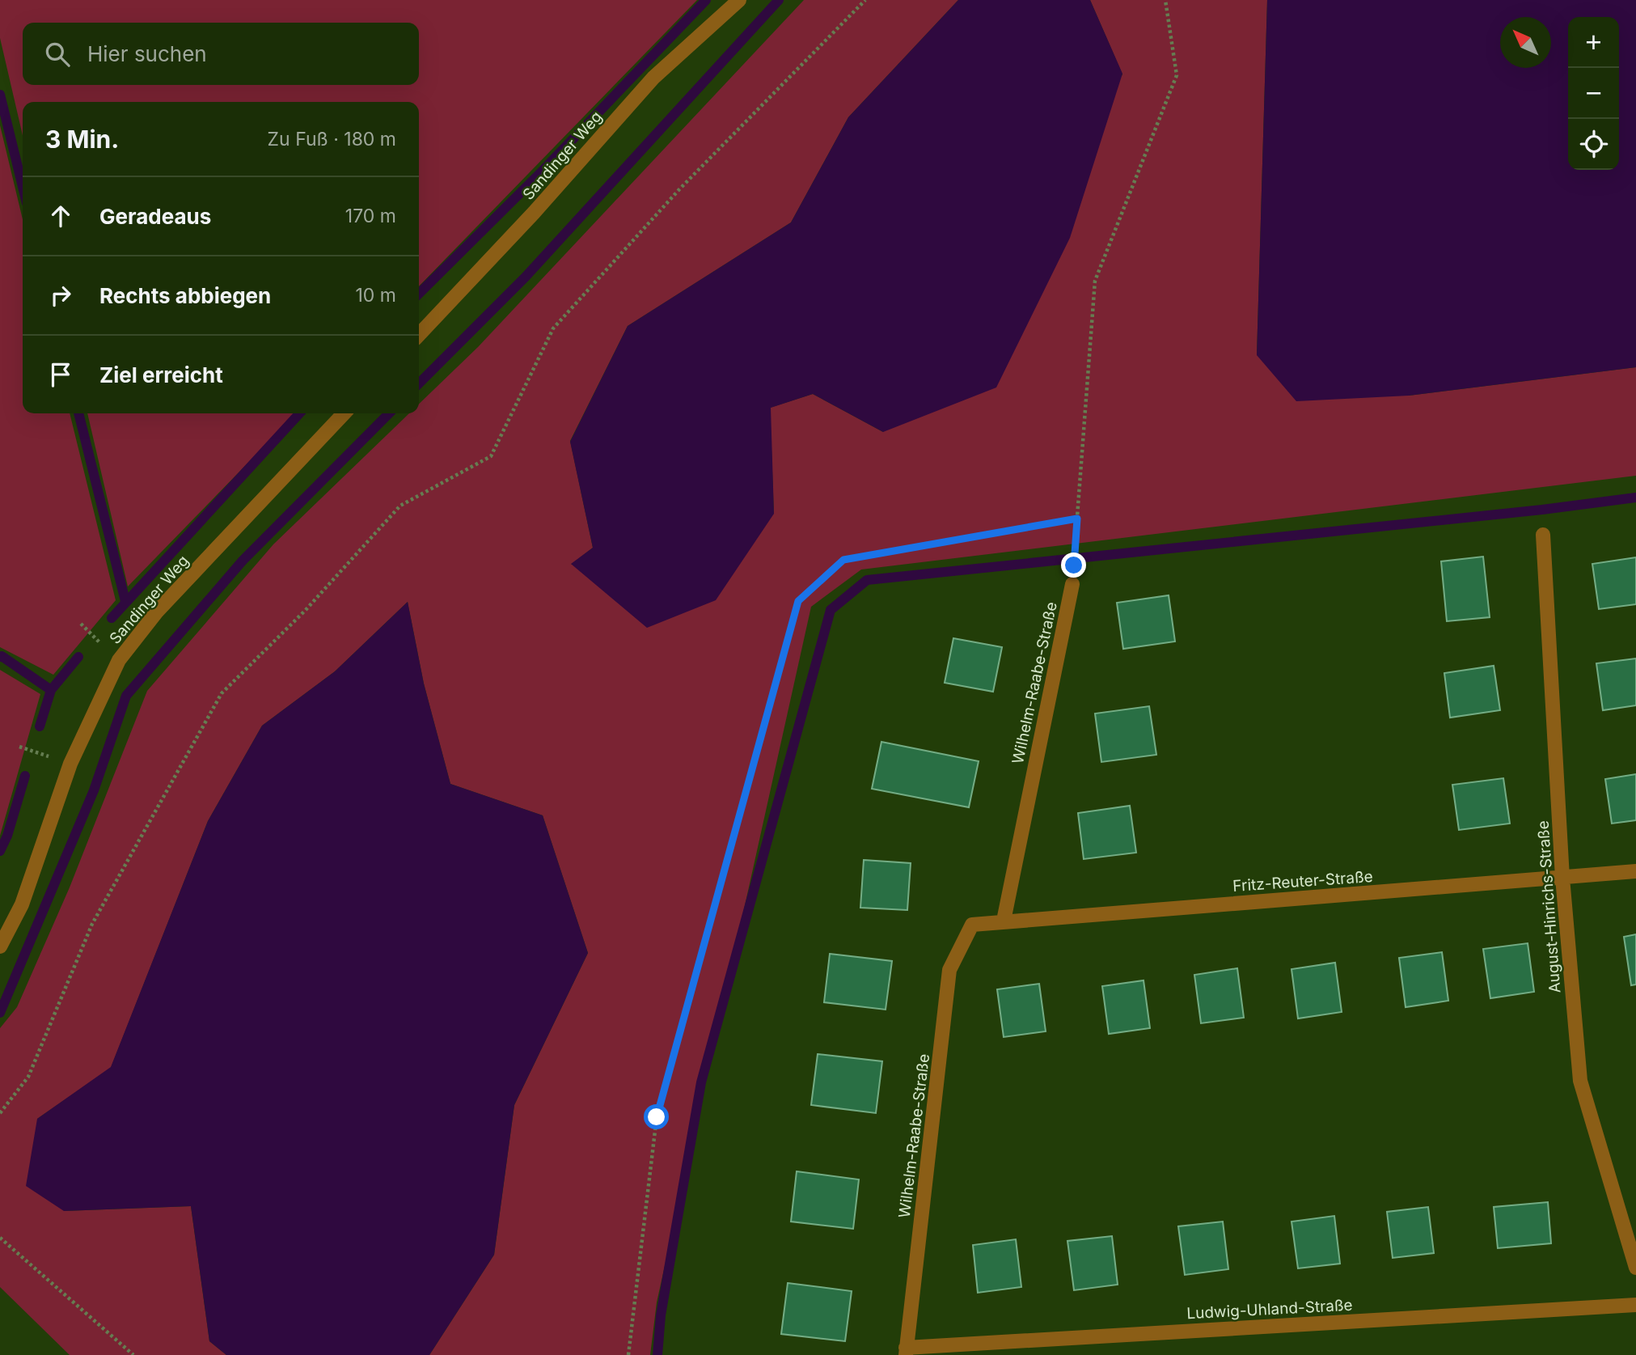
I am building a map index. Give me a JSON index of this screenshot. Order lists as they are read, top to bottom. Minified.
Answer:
{"streets":{"street":["Sandinger Weg","Wilhelm-Raabe-Straße","Fritz-Reuter-Straße","August-Hinrichs-Straße","Ludwig-Uhland-Straße"]},"crossings":[["Wilhelm-Raabe-Straße","Fritz-Reuter-Straße"],["Wilhelm-Raabe-Straße","Ludwig-Uhland-Straße"],["Fritz-Reuter-Straße","August-Hinrichs-Straße"]],"north":"top left","page":{"map_buttons":["+","−"],"search":"Hier suchen","heading":["3 Min.","Zu Fuß · 180 m"],"list":[["Geradeaus","170 m"],["Rechts abbiegen","10 m"],"Ziel erreicht"]}}
